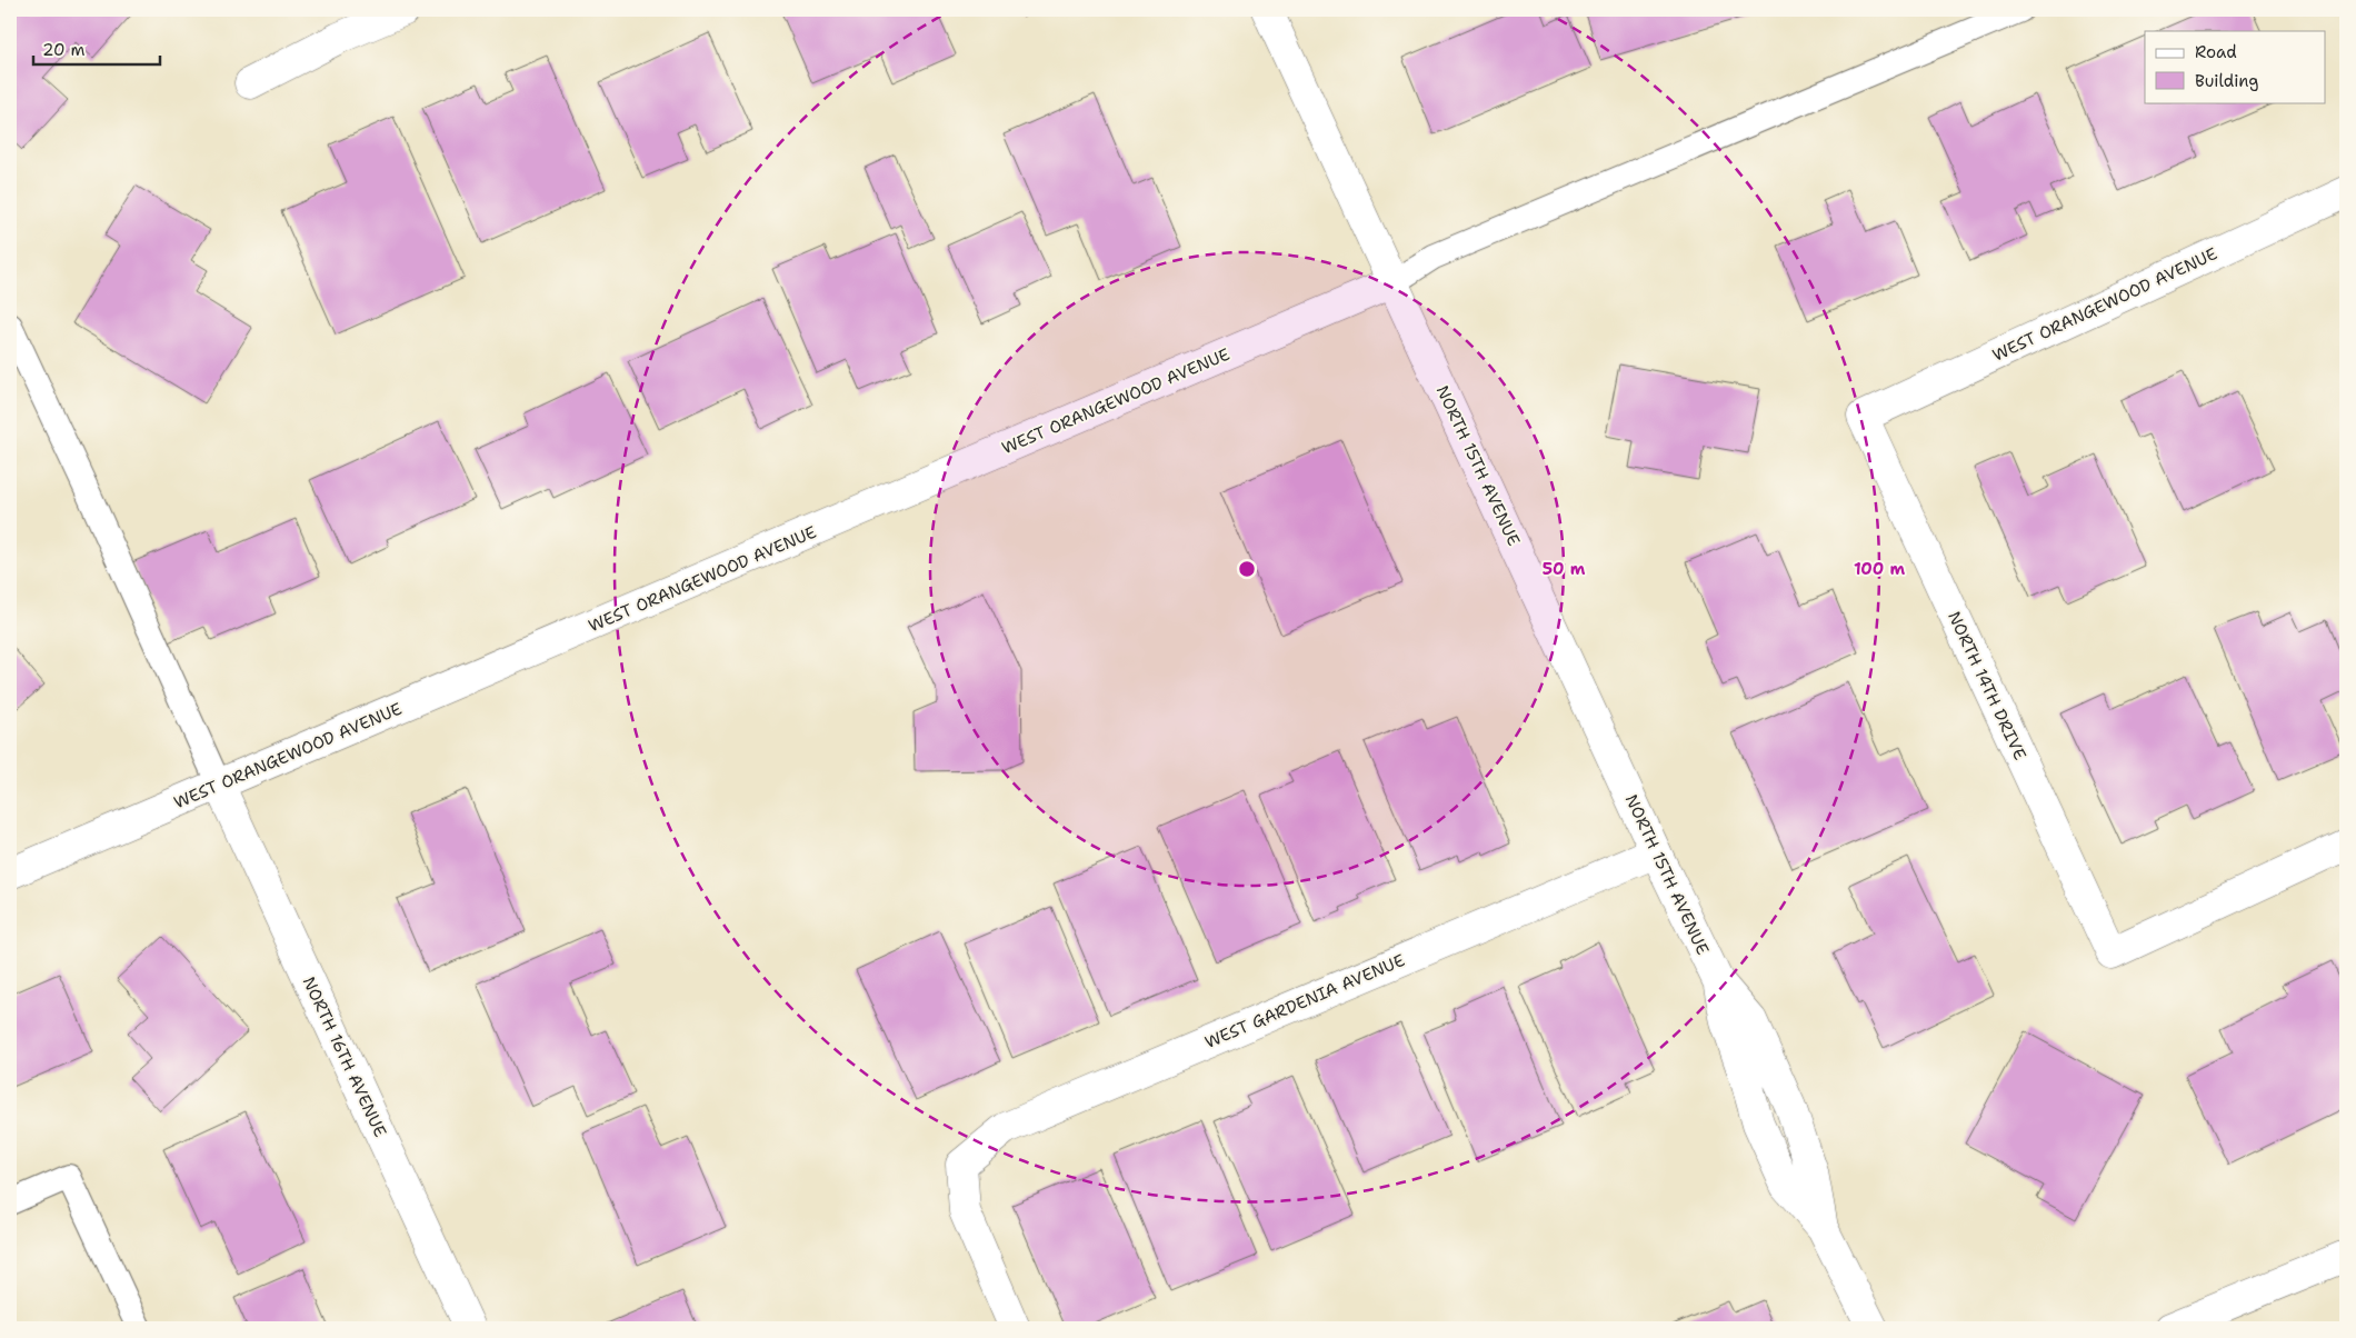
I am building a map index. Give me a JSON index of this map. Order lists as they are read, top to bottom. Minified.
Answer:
{"streets":{"street":["WEST ORANGEWOOD AVENUE","NORTH 15TH AVENUE","NORTH 14TH DRIVE","WEST GARDENIA AVENUE","NORTH 16TH AVENUE"]},"crossings":[["WEST ORANGEWOOD AVENUE","NORTH 15TH AVENUE"],["WEST ORANGEWOOD AVENUE","NORTH 14TH DRIVE"],["WEST ORANGEWOOD AVENUE","NORTH 16TH AVENUE"],["NORTH 15TH AVENUE","WEST GARDENIA AVENUE"]],"legend":["Road","Building"],"scale_bar":"20 m","rings":["50 m","100 m"]}
